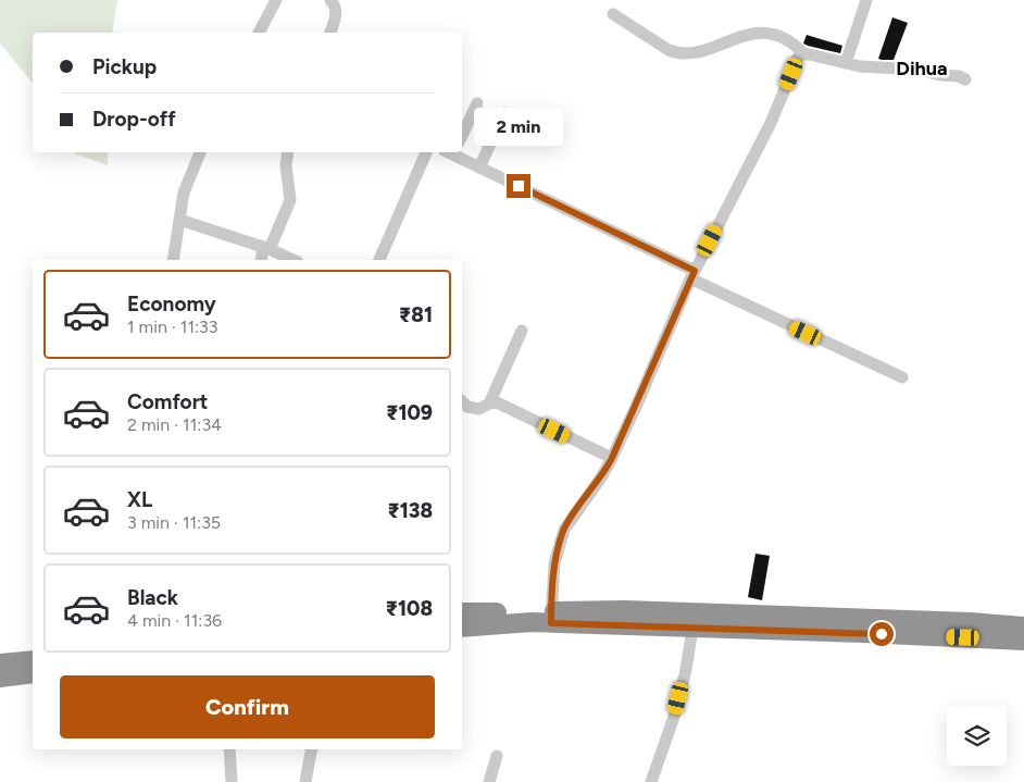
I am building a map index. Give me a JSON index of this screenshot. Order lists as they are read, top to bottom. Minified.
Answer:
{"districts":["Dihua"],"page":{"banner":["Pickup","Drop-off"],"bubble":"2 min","list":[{"name":"Economy","note":"1 min · 11:33","value":"₹81"},{"name":"Comfort","note":"2 min · 11:34","value":"₹109"},{"name":"XL","note":"3 min · 11:35","value":"₹138"},{"name":"Black","note":"4 min · 11:36","value":"₹108"}],"buttons":"Confirm"}}
